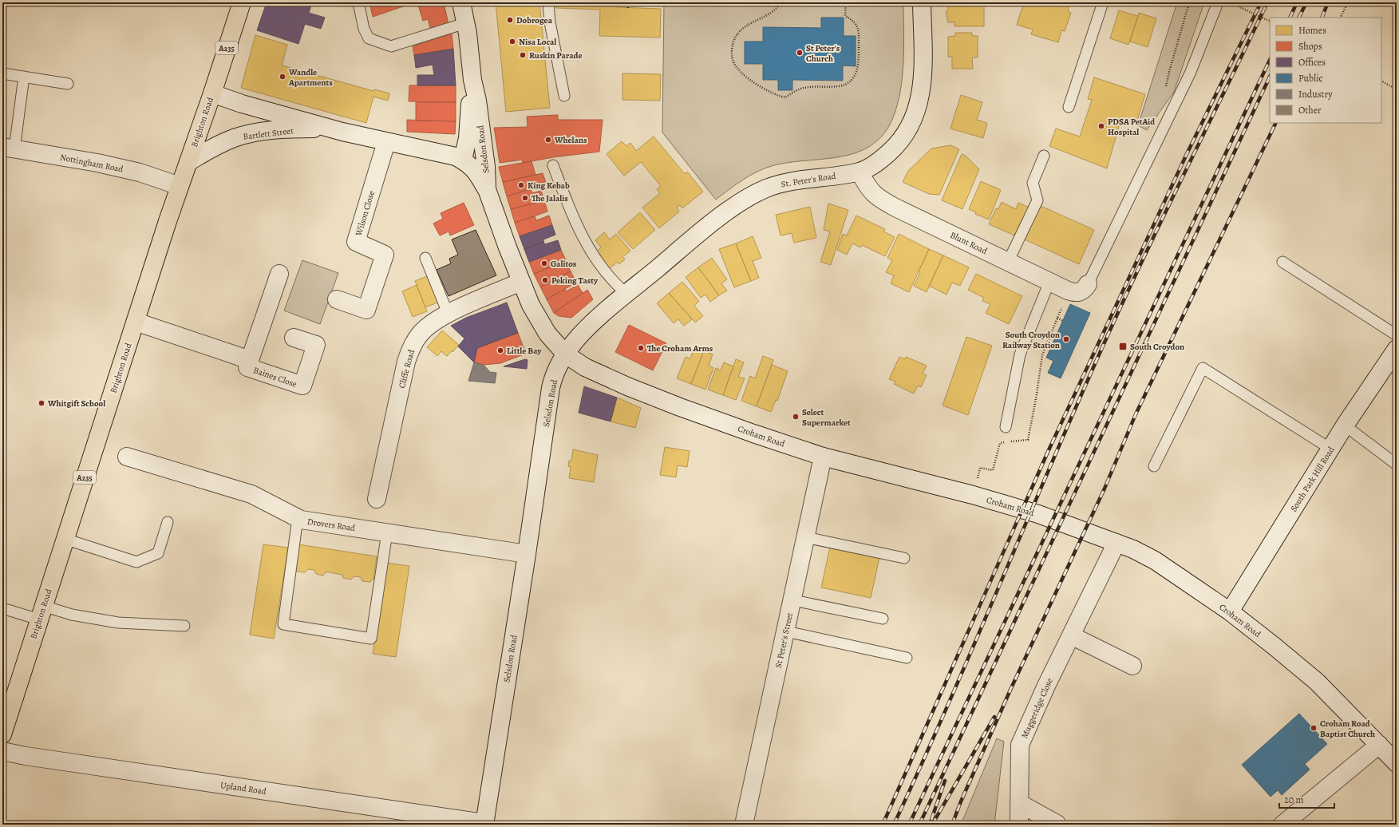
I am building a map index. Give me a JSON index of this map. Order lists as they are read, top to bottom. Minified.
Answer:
{"streets":{"main road":["A235","Brighton Road"],"street":["Bartlett Street","Selsdon Road","Nottingham Road","St. Peter's Road","Wilson Close","Blunt Road","Cliffe Road","Baines Close","Croham Road","South Park Hill Road","Drovers Road","St Peter's Street","Muggeridge Close","Upland Road"]},"crossings":[["Brighton Road","Bartlett Street"],["Brighton Road","Nottingham Road"],["Brighton Road","Baines Close"],["Bartlett Street","Selsdon Road"],["Bartlett Street","Wilson Close"],["Selsdon Road","St. Peter's Road"],["Selsdon Road","Cliffe Road"],["Selsdon Road","Croham Road"],["Selsdon Road","Drovers Road"],["Selsdon Road","Upland Road"],["St. Peter's Road","Blunt Road"],["St. Peter's Road","Croham Road"],["Croham Road","South Park Hill Road"],["Croham Road","St Peter's Street"],["Croham Road","Muggeridge Close"]],"places":{"other":["Dobrogea","Nisa Local","St Peter's Church","Ruskin Parade","Wandle Apartments","PDSA PetAid Hospital","Whelans","King Kebab","The Jalalis","Galitos","Peking Tasty","South Croydon Railway Station","The Croham Arms","Little Bay","Whitgift School","Select Supermarket","Croham Road Baptist Church"],"transit":["South Croydon"]},"legend":["Homes","Shops","Offices","Public","Industry","Other"],"scale_bar":"20 m"}
